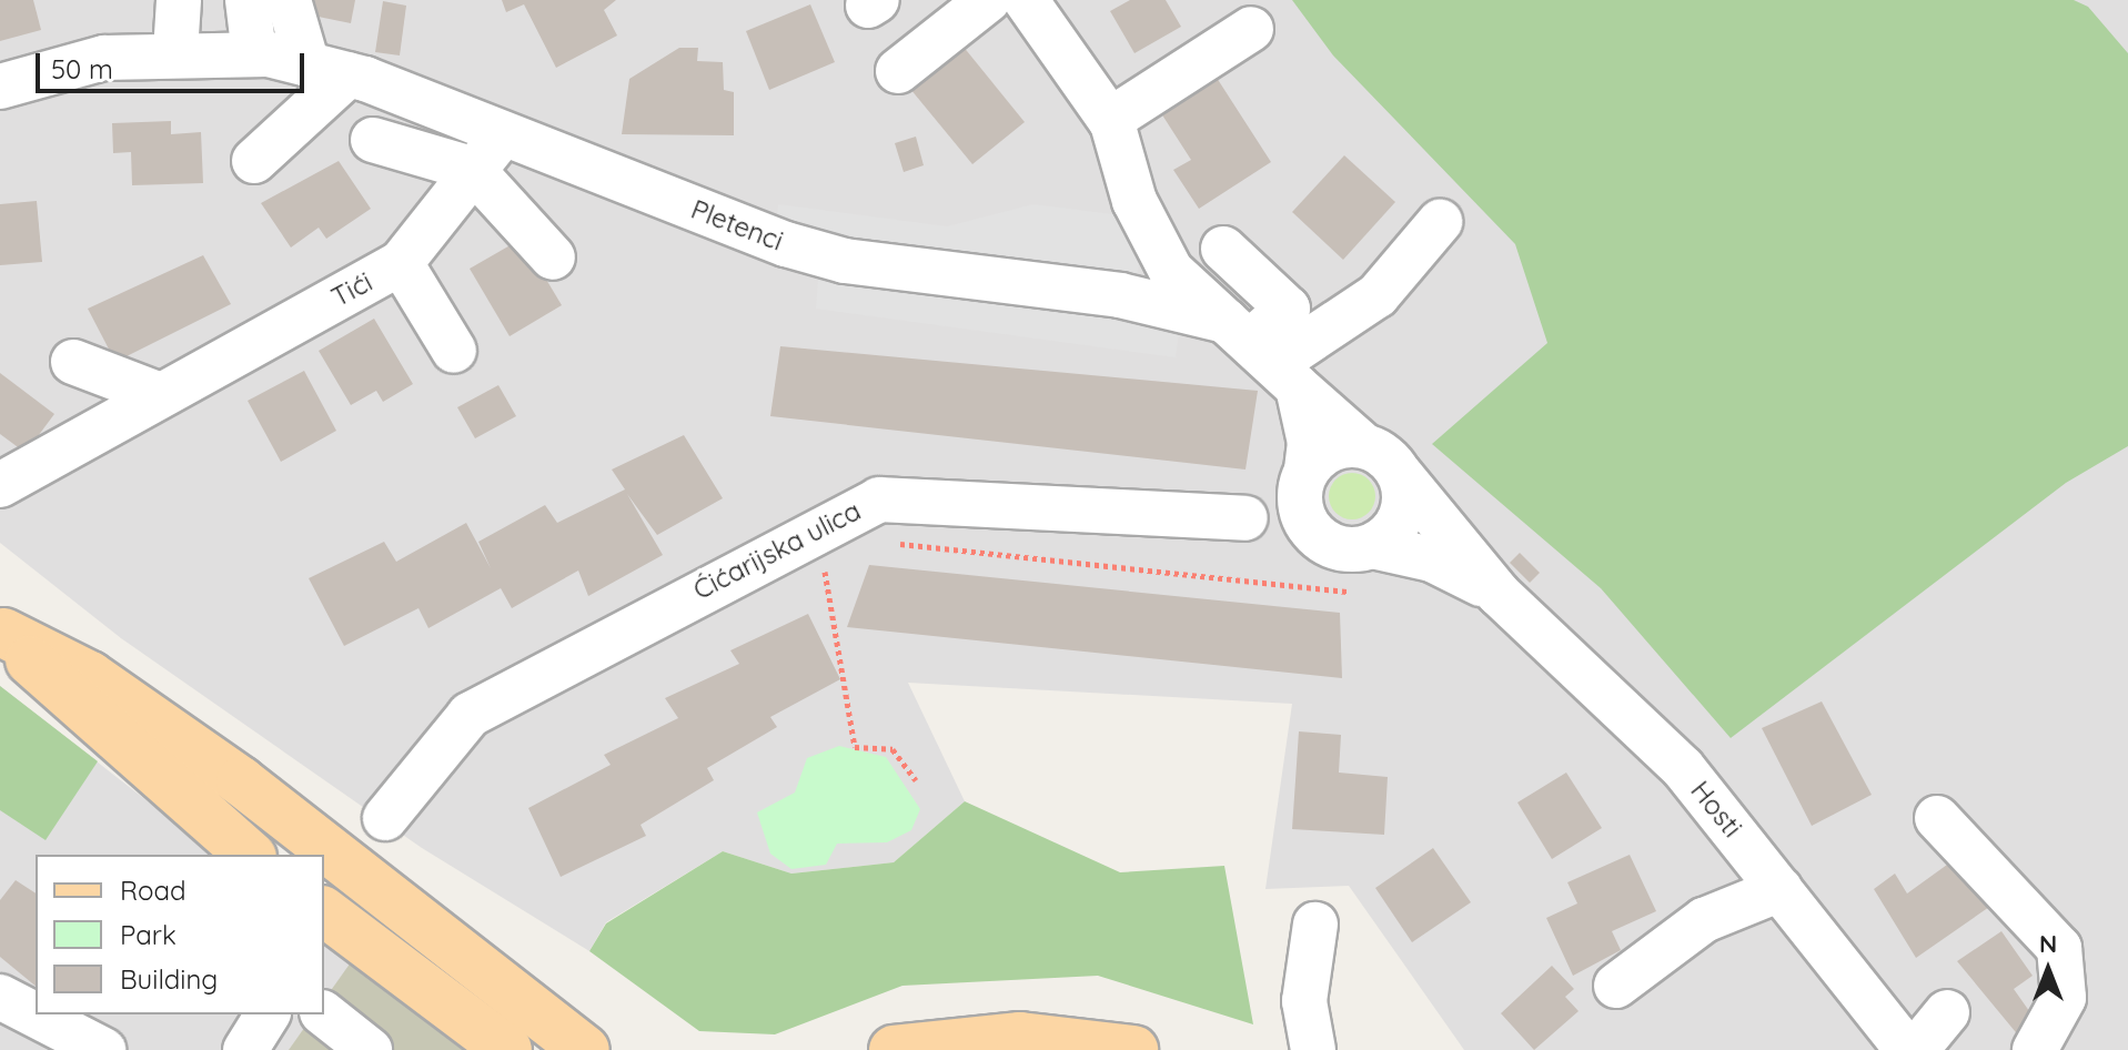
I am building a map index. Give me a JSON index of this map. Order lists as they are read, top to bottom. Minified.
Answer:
{"streets":{"street":["Pletenci","Tići","Ćićarijska ulica","Hosti"]},"crossings":[["Pletenci","Tići"],["Pletenci","Ćićarijska ulica"],["Pletenci","Hosti"],["Ćićarijska ulica","Hosti"]],"legend":["Road","Park","Building"],"scale_bar":"50 m","north":"top"}
